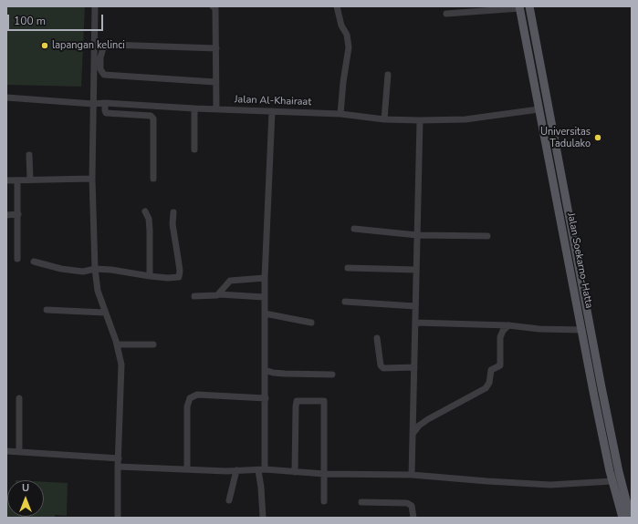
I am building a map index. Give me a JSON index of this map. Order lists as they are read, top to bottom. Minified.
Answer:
{"streets":{"main road":["Jalan Soekarno-Hatta"],"street":["Jalan Al-Khairaat"]},"crossings":[["Jalan Al-Khairaat","Jalan Soekarno-Hatta"]],"places":["lapangan kelinci","Universitas Tadulako"],"scale_bar":"100 m","north":"top"}
